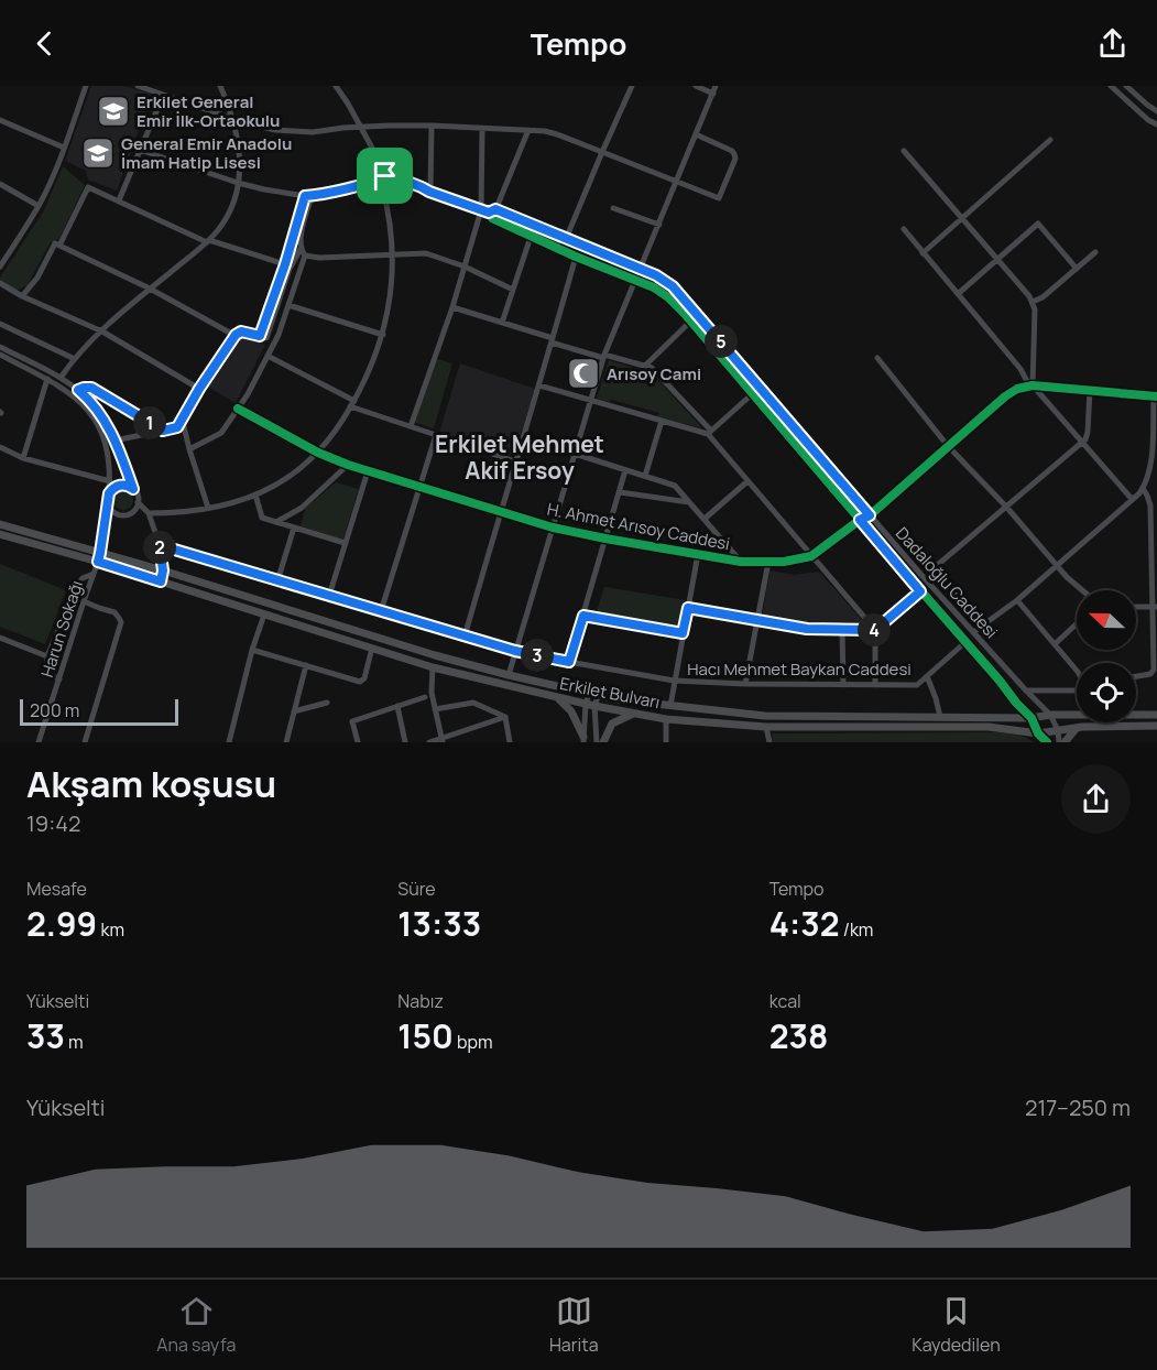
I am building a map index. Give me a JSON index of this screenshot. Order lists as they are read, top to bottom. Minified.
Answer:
{"streets":{"main road":["Erkilet Bulvarı"],"street":["H. Ahmet Arısoy Caddesi","Dadaloğlu Caddesi","Harun Sokağı","Hacı Mehmet Baykan Caddesi"]},"crossings":[["H. Ahmet Arısoy Caddesi","Dadaloğlu Caddesi"],["Dadaloğlu Caddesi","Hacı Mehmet Baykan Caddesi"],["Dadaloğlu Caddesi","Erkilet Bulvarı"],["Harun Sokağı","Erkilet Bulvarı"]],"districts":["Erkilet Mehmet Akif Ersoy"],"places":{"school or university":["Erkilet General Emir İlk-Ortaokulu","General Emir Anadolu İmam Hatip Lisesi"],"mosque":["Arısoy Cami"]},"scale_bar":"200 m","north":"left","page":{"header":"Tempo","pins":["5","1","2","4","3"],"scale":"200 m","heading":["Akşam koşusu","19:42"],"stats":[["Mesafe","2.99 km"],["Süre","13:33"],["Tempo","4:32 /km"],["Yükselti","33 m"],["Nabız","150 bpm"],["kcal","238"]],"chart":["Yükselti","217–250 m"],"tabs":["Ana sayfa","Harita","Kaydedilen"]}}
